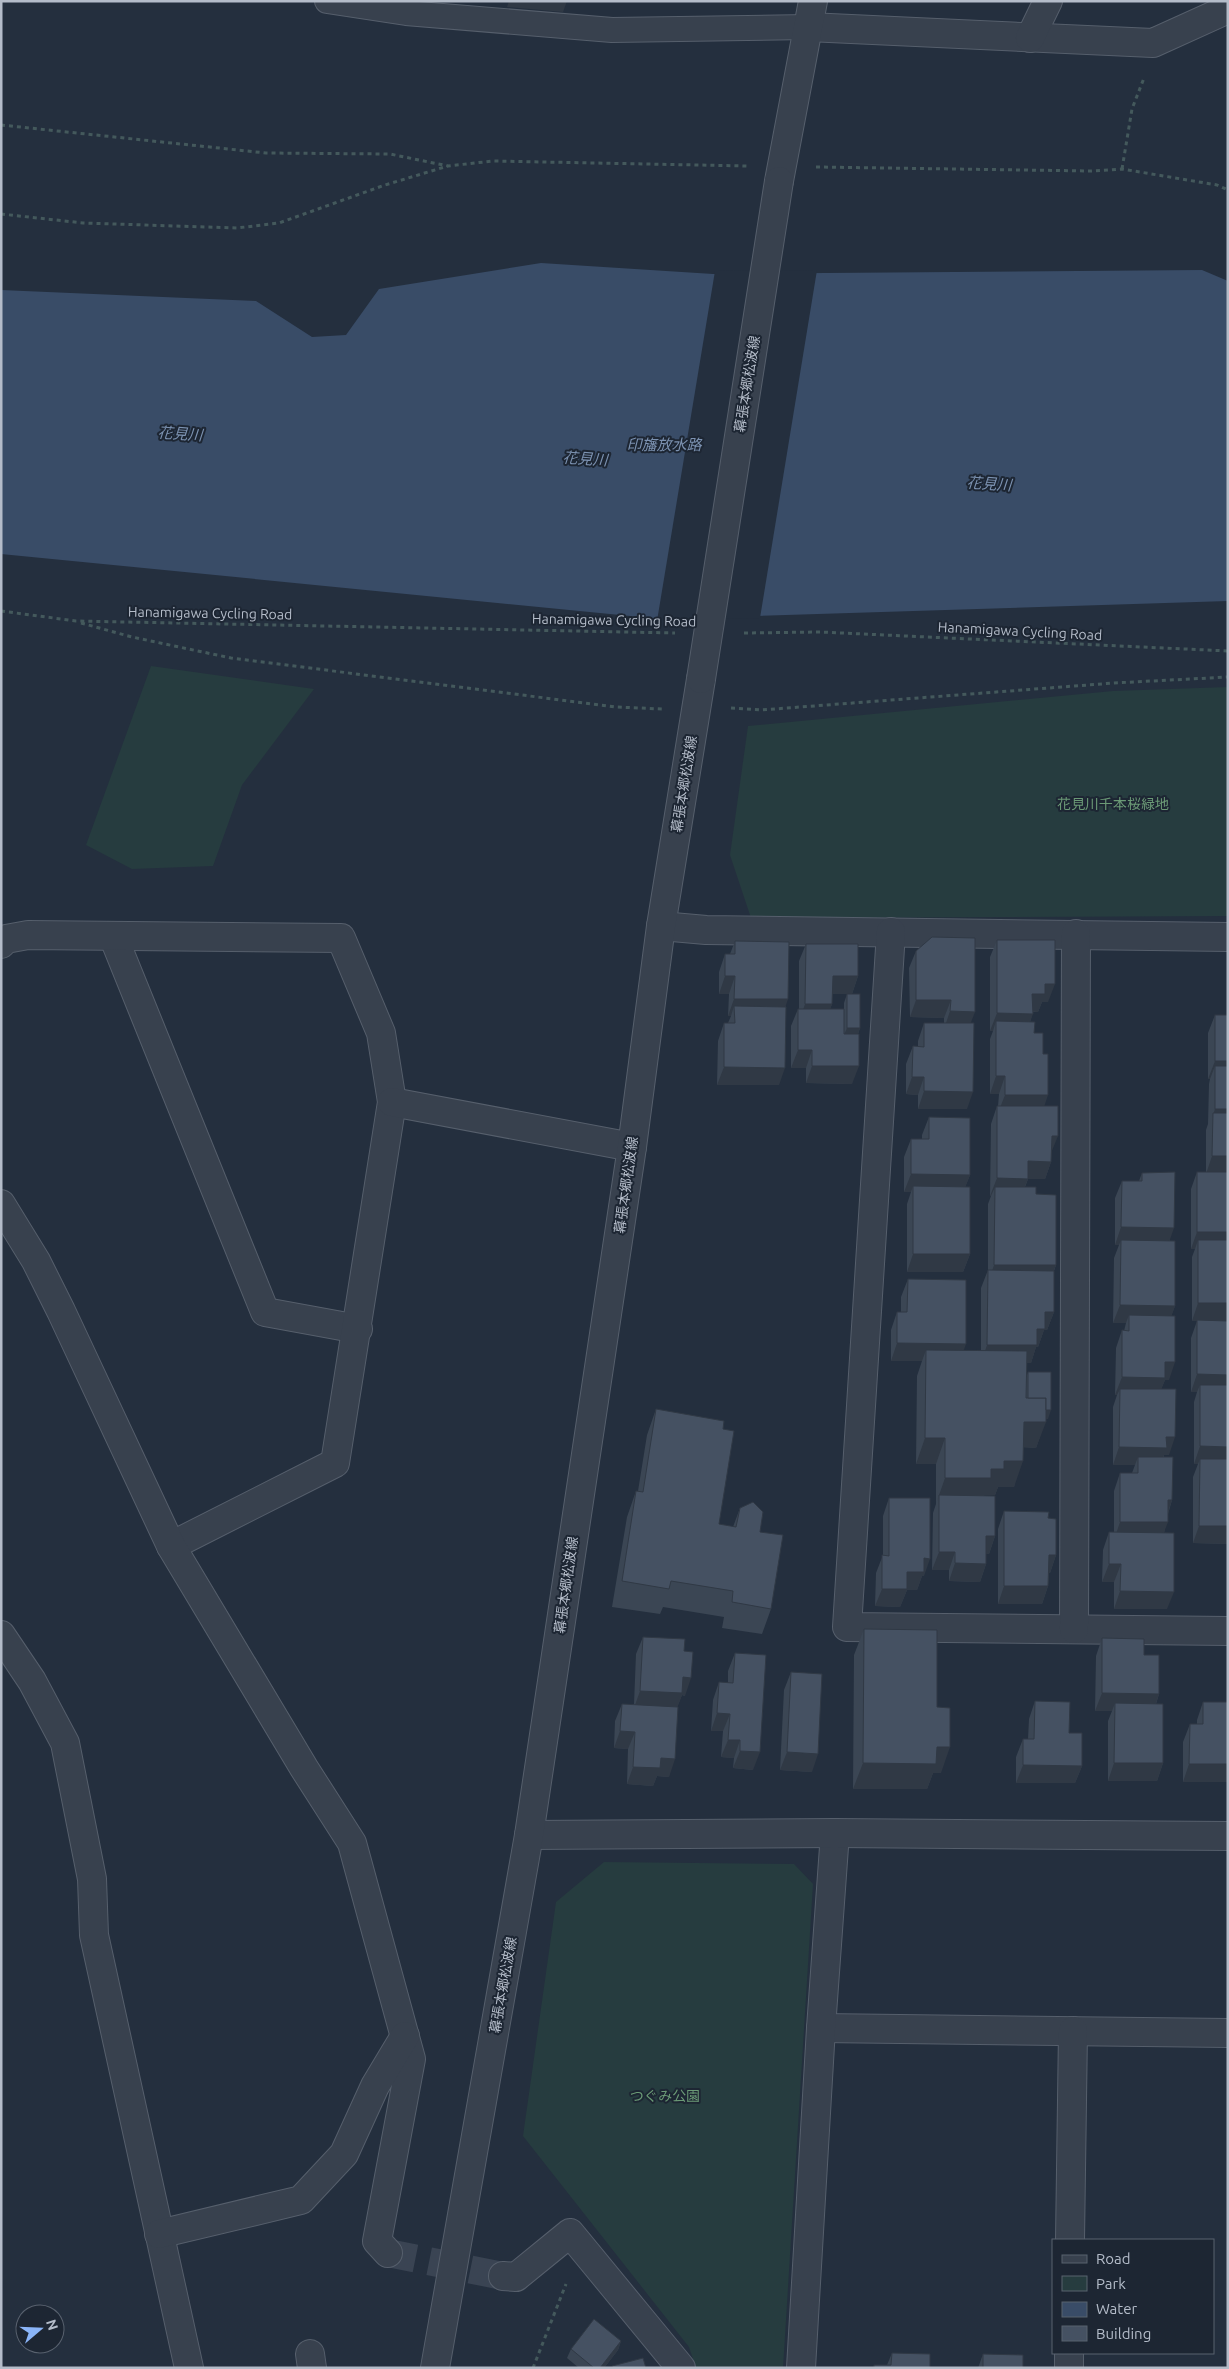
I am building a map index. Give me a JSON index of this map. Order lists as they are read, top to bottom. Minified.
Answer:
{"streets":{"street":["幕張本郷松波線"],"path":["Hanamigawa Cycling Road"]},"water":["花見川","印旛放水路"],"parks":["花見川千本桜緑地","つぐみ公園"],"legend":["Road","Park","Water","Building"],"north":"right"}
